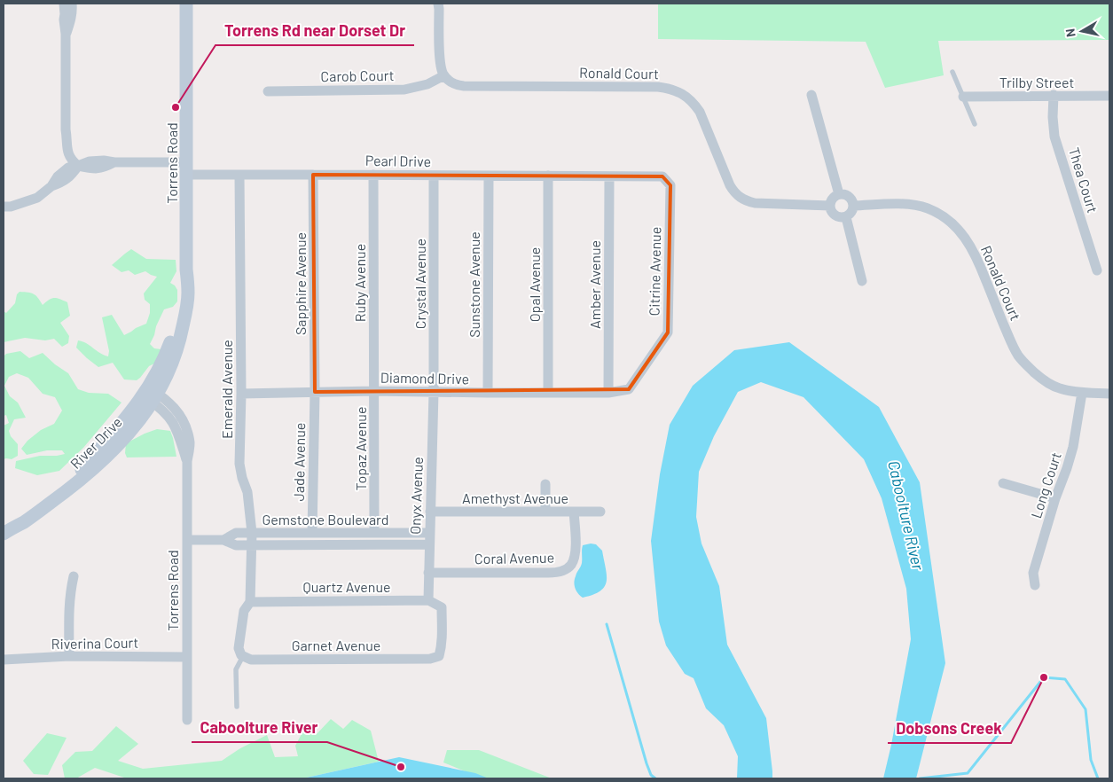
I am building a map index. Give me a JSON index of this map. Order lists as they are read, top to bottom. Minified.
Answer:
{"streets":{"main road":["Torrens Road","River Drive"],"street":["Ronald Court","Carob Court","Trilby Street","Pearl Drive","Thea Court","Citrine Avenue","Ruby Avenue","Sapphire Avenue","Crystal Avenue","Sunstone Avenue","Opal Avenue","Amber Avenue","Diamond Drive","Emerald Avenue","Topaz Avenue","Jade Avenue","Long Court","Onyx Avenue","Amethyst Avenue","Gemstone Boulevard","Coral Avenue","Quartz Avenue","Riverina Court","Garnet Avenue"]},"crossings":[["Ronald Court","Carob Court"],["Ronald Court","Long Court"],["Trilby Street","Thea Court"],["Pearl Drive","Torrens Road"],["Pearl Drive","Citrine Avenue"],["Pearl Drive","Ruby Avenue"],["Pearl Drive","Sapphire Avenue"],["Pearl Drive","Crystal Avenue"],["Pearl Drive","Sunstone Avenue"],["Pearl Drive","Opal Avenue"],["Pearl Drive","Amber Avenue"],["Pearl Drive","Emerald Avenue"],["Torrens Road","River Drive"],["Torrens Road","Gemstone Boulevard"],["Torrens Road","Riverina Court"],["Citrine Avenue","Amber Avenue"],["Citrine Avenue","Diamond Drive"],["Ruby Avenue","Diamond Drive"],["Ruby Avenue","Topaz Avenue"],["Sapphire Avenue","Diamond Drive"],["Sapphire Avenue","Jade Avenue"],["Crystal Avenue","Diamond Drive"],["Crystal Avenue","Onyx Avenue"],["Sunstone Avenue","Diamond Drive"],["Opal Avenue","Diamond Drive"],["Amber Avenue","Diamond Drive"],["Diamond Drive","Emerald Avenue"],["Diamond Drive","Topaz Avenue"],["Diamond Drive","Jade Avenue"],["Diamond Drive","Onyx Avenue"],["Emerald Avenue","Gemstone Boulevard"],["Emerald Avenue","Quartz Avenue"],["Topaz Avenue","Gemstone Boulevard"],["Jade Avenue","Gemstone Boulevard"],["Onyx Avenue","Amethyst Avenue"],["Onyx Avenue","Gemstone Boulevard"],["Onyx Avenue","Coral Avenue"],["Onyx Avenue","Quartz Avenue"],["Amethyst Avenue","Coral Avenue"],["Quartz Avenue","Garnet Avenue"]],"water":["Caboolture River"],"places":["Torrens Rd near Dorset Dr","Dobsons Creek","Caboolture River"],"north":"left"}
